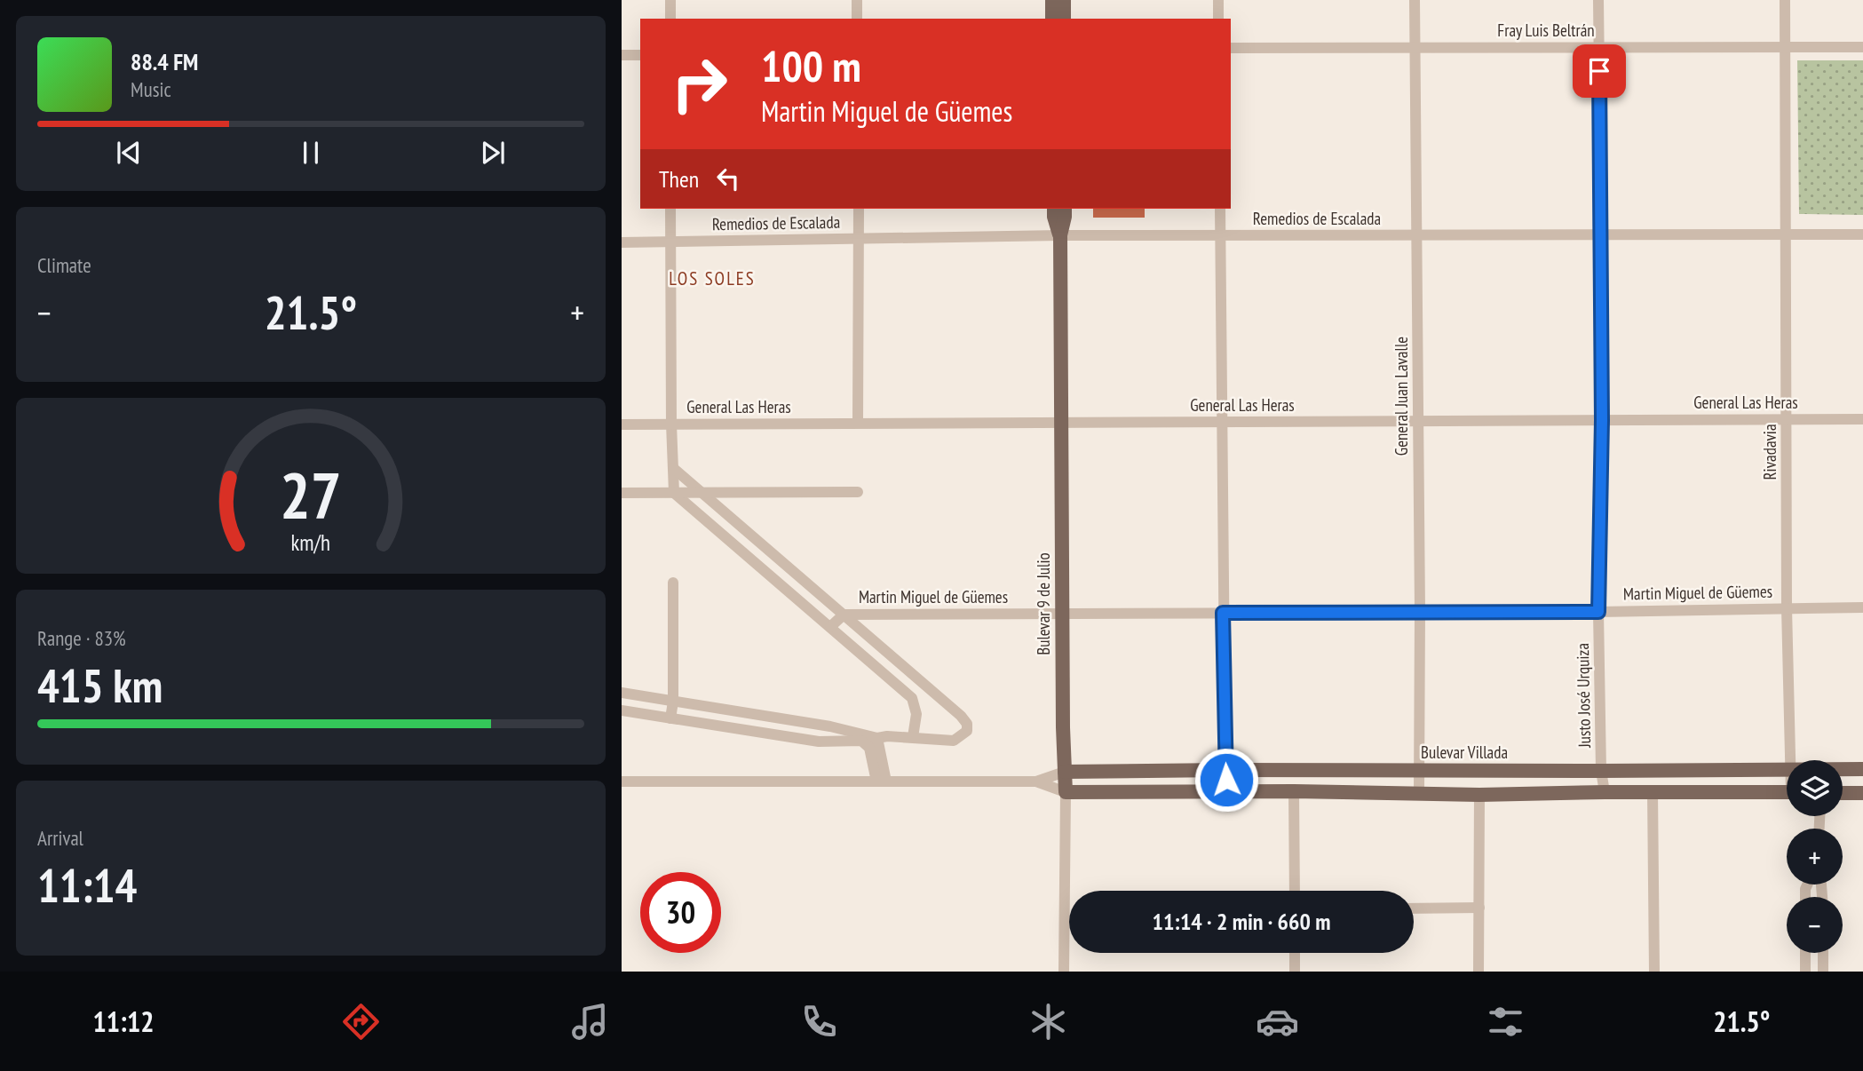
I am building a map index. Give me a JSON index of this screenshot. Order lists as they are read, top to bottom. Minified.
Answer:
{"streets":{"main road":["Bulevar 9 de Julio","Bulevar Villada"],"street":["Fray Luis Beltrán","Remedios de Escalada","General Juan Lavalle","General Las Heras","Rivadavia","Martin Miguel de Güemes","Justo José Urquiza"]},"crossings":[["Fray Luis Beltrán","General Juan Lavalle"],["Fray Luis Beltrán","Rivadavia"],["Fray Luis Beltrán","Justo José Urquiza"],["Remedios de Escalada","General Juan Lavalle"],["Remedios de Escalada","Rivadavia"],["Remedios de Escalada","Bulevar 9 de Julio"],["Remedios de Escalada","Justo José Urquiza"],["General Juan Lavalle","General Las Heras"],["General Juan Lavalle","Martin Miguel de Güemes"],["General Juan Lavalle","Bulevar Villada"],["General Las Heras","Rivadavia"],["General Las Heras","Bulevar 9 de Julio"],["General Las Heras","Justo José Urquiza"],["Rivadavia","Martin Miguel de Güemes"],["Martin Miguel de Güemes","Bulevar 9 de Julio"],["Martin Miguel de Güemes","Justo José Urquiza"],["Bulevar 9 de Julio","Bulevar Villada"],["Justo José Urquiza","Bulevar Villada"]],"districts":["LOS SOLES"],"page":{"turn":["100 m","Martin Miguel de Güemes"],"song":["88.4 FM","Music"],"then":"Then","tile":["Climate",["Range · 83%","415 km"],["Arrival","11:14"]],"heat":["−","21.5°","+"],"map_buttons":["+","−"],"limit":"30","trip":"11:14 · 2 min · 660 m","tabs":["11:12","21.5°"],"gauge":["27","km/h"]}}
